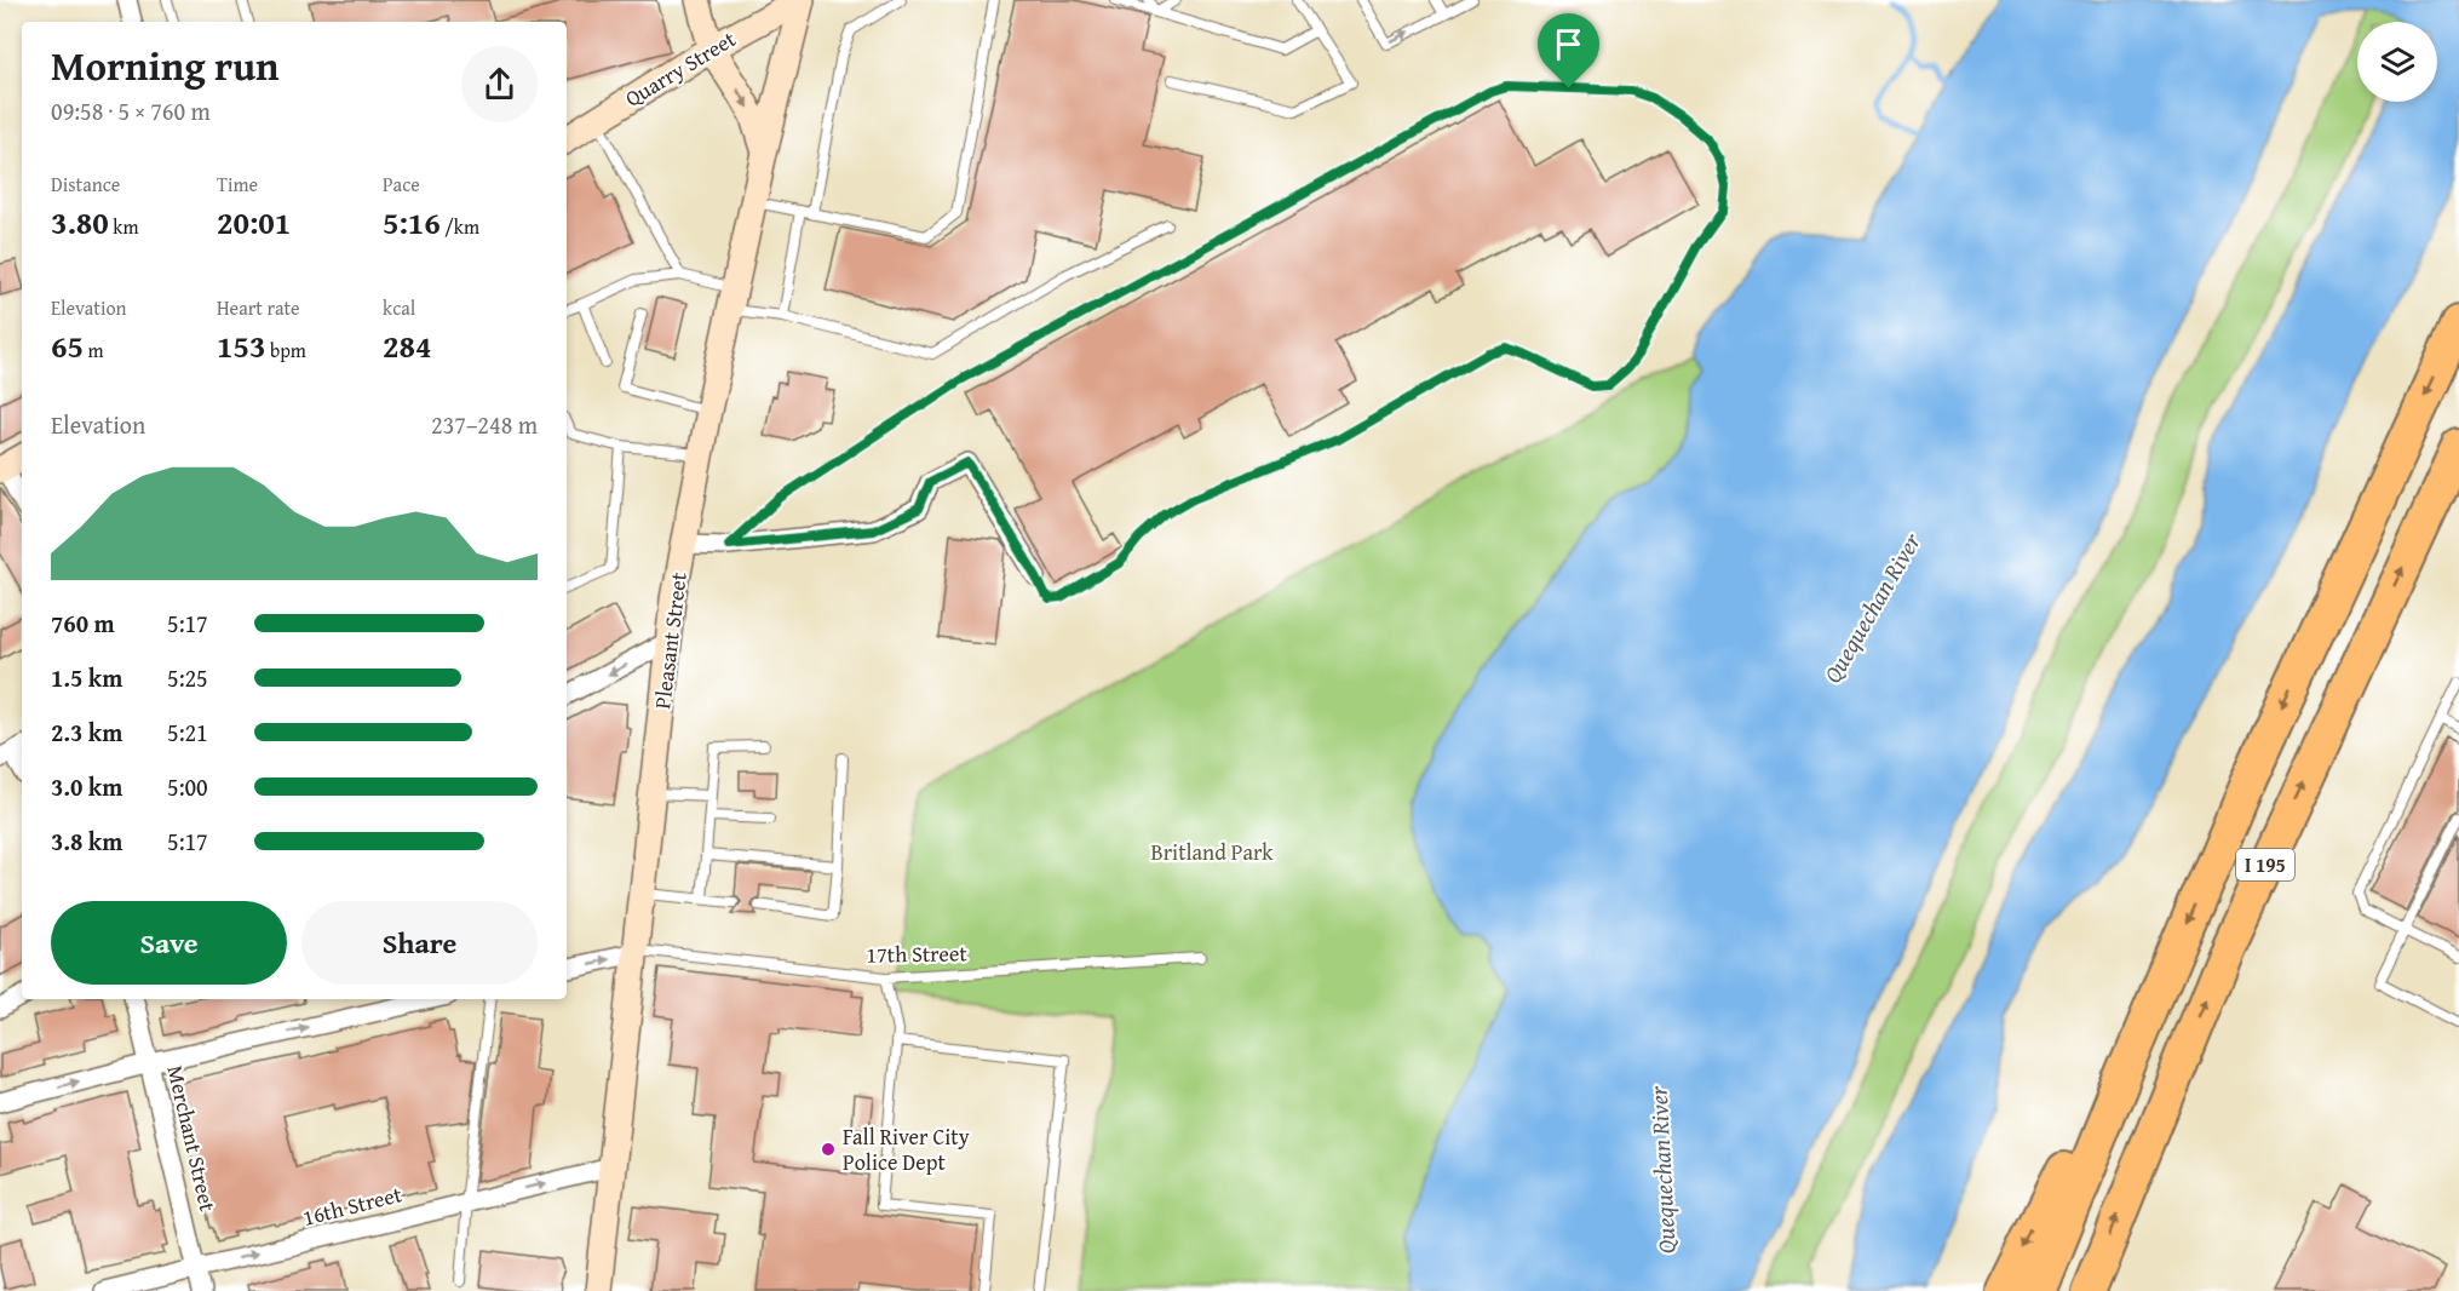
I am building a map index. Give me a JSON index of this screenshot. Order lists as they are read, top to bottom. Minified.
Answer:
{"streets":{"highway":["I 195"],"main road":["Quarry Street","Pleasant Street"],"street":["Merchant Street","16th Street"],"lane":["17th Street"]},"crossings":[["Quarry Street","Pleasant Street"],["Pleasant Street","17th Street"],["Pleasant Street","16th Street"],["Merchant Street","16th Street"]],"one_way":["16th Street"],"water":["Quequechan River"],"parks":["Britland Park"],"places":["Fall River City Police Dept"],"page":{"heading":["Morning run","09:58 · 5 × 760 m"],"stats":[["Distance","3.80 km"],["Time","20:01"],["Pace","5:16 /km"],["Elevation","65 m"],["Heart rate","153 bpm"],["kcal","284"]],"chart":["Elevation","237–248 m"],"list":[{"name":"760 m","note":"5:17"},{"name":"1.5 km","note":"5:25"},{"name":"2.3 km","note":"5:21"},{"name":"3.0 km","note":"5:00"},{"name":"3.8 km","note":"5:17"}],"buttons":["Save","Share"]}}
